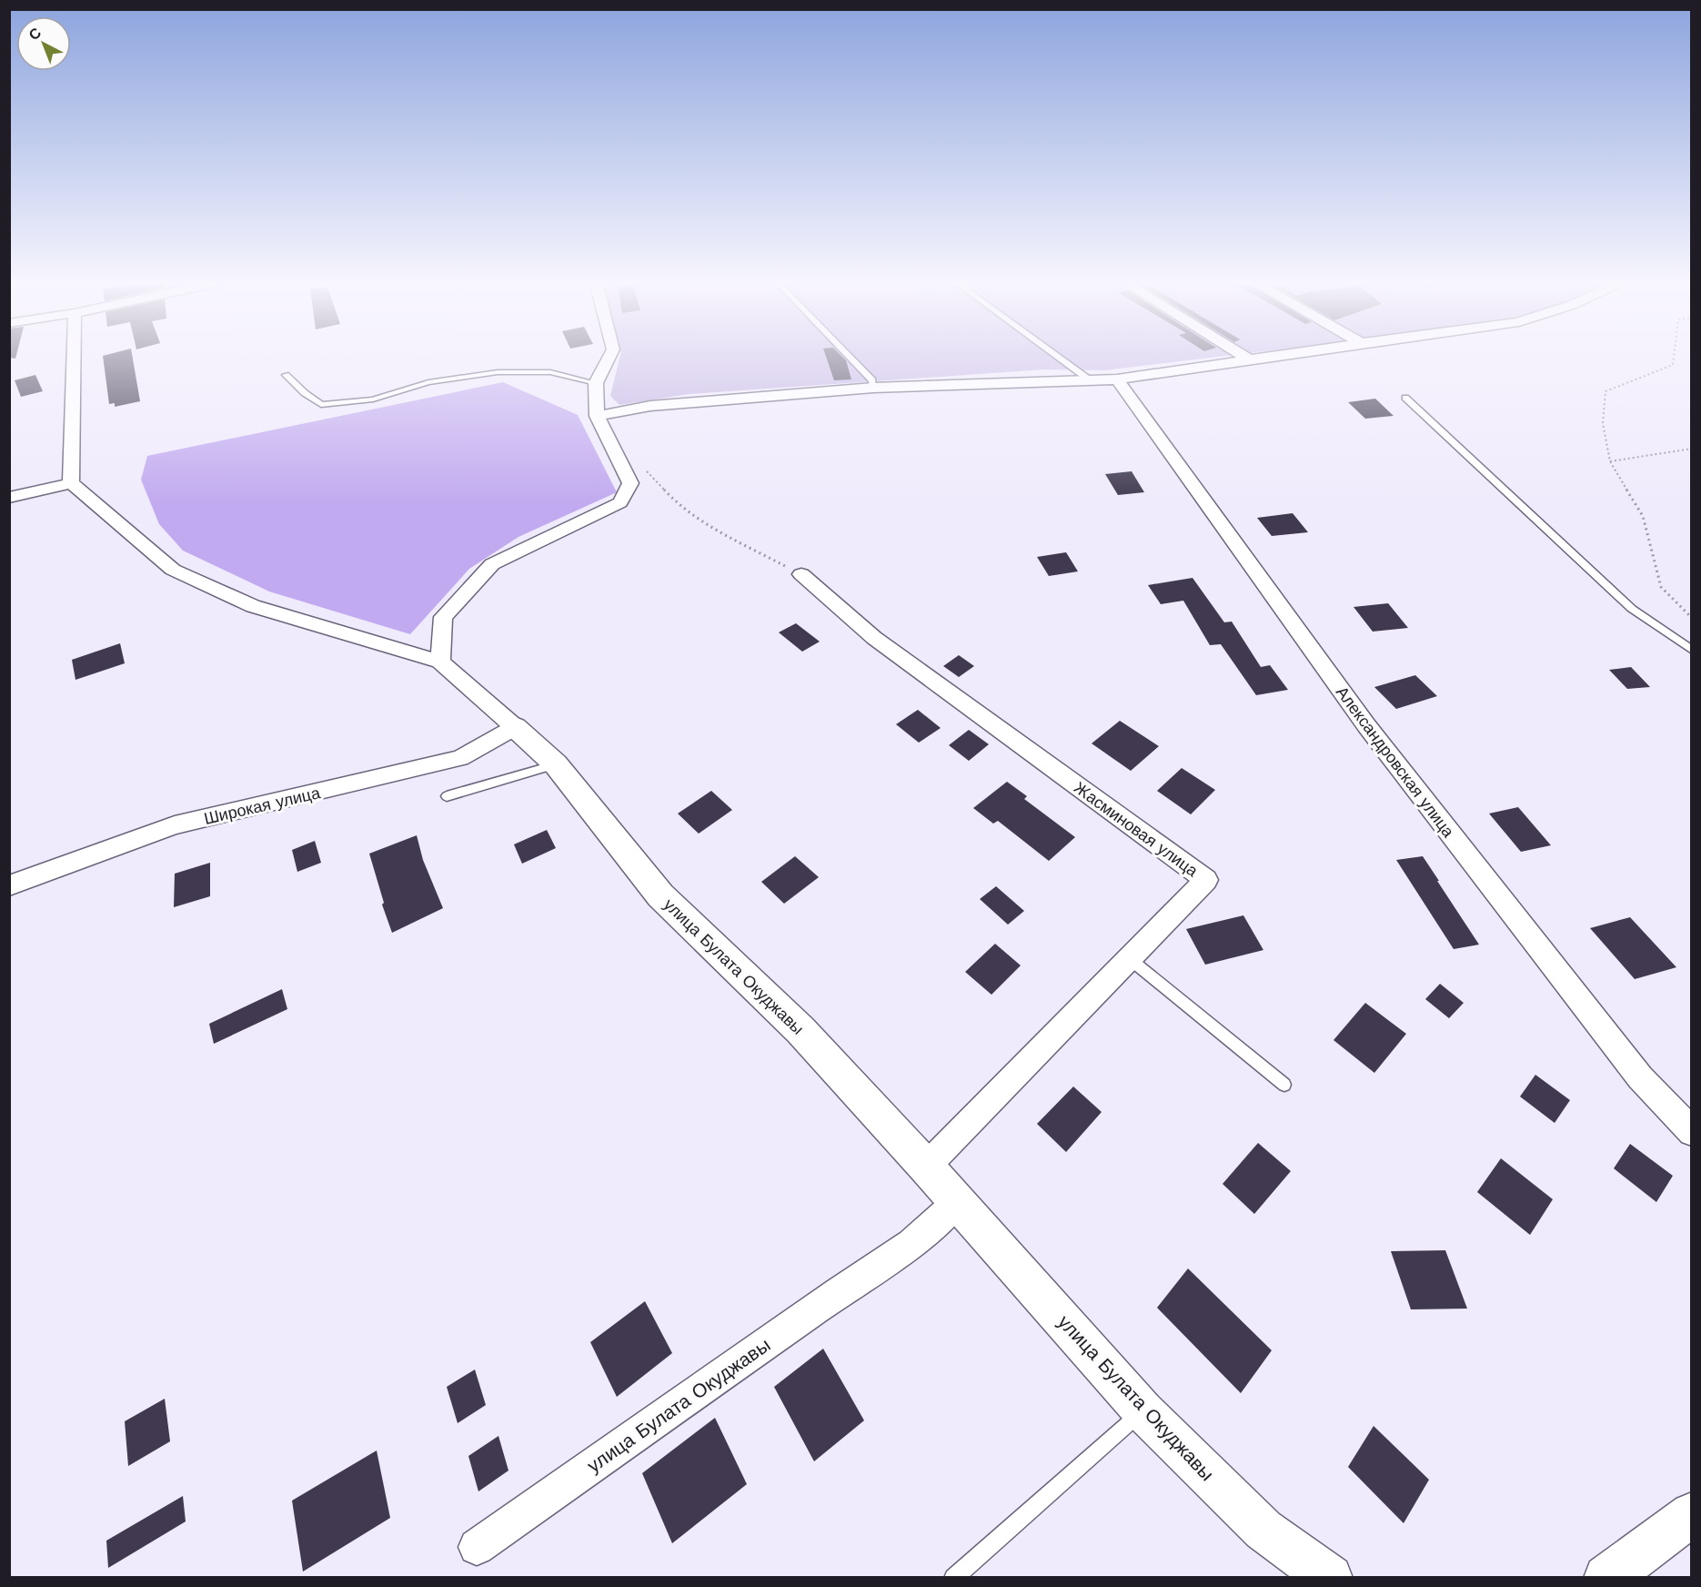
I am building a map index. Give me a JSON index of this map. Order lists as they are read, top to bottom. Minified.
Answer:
{"streets":{"street":["Александровская улица","Широкая улица","Жасминовая улица","улица Булата Окуджавы"]},"crossings":[["Широкая улица","улица Булата Окуджавы"],["Жасминовая улица","улица Булата Окуджавы"]],"north":"top left"}
